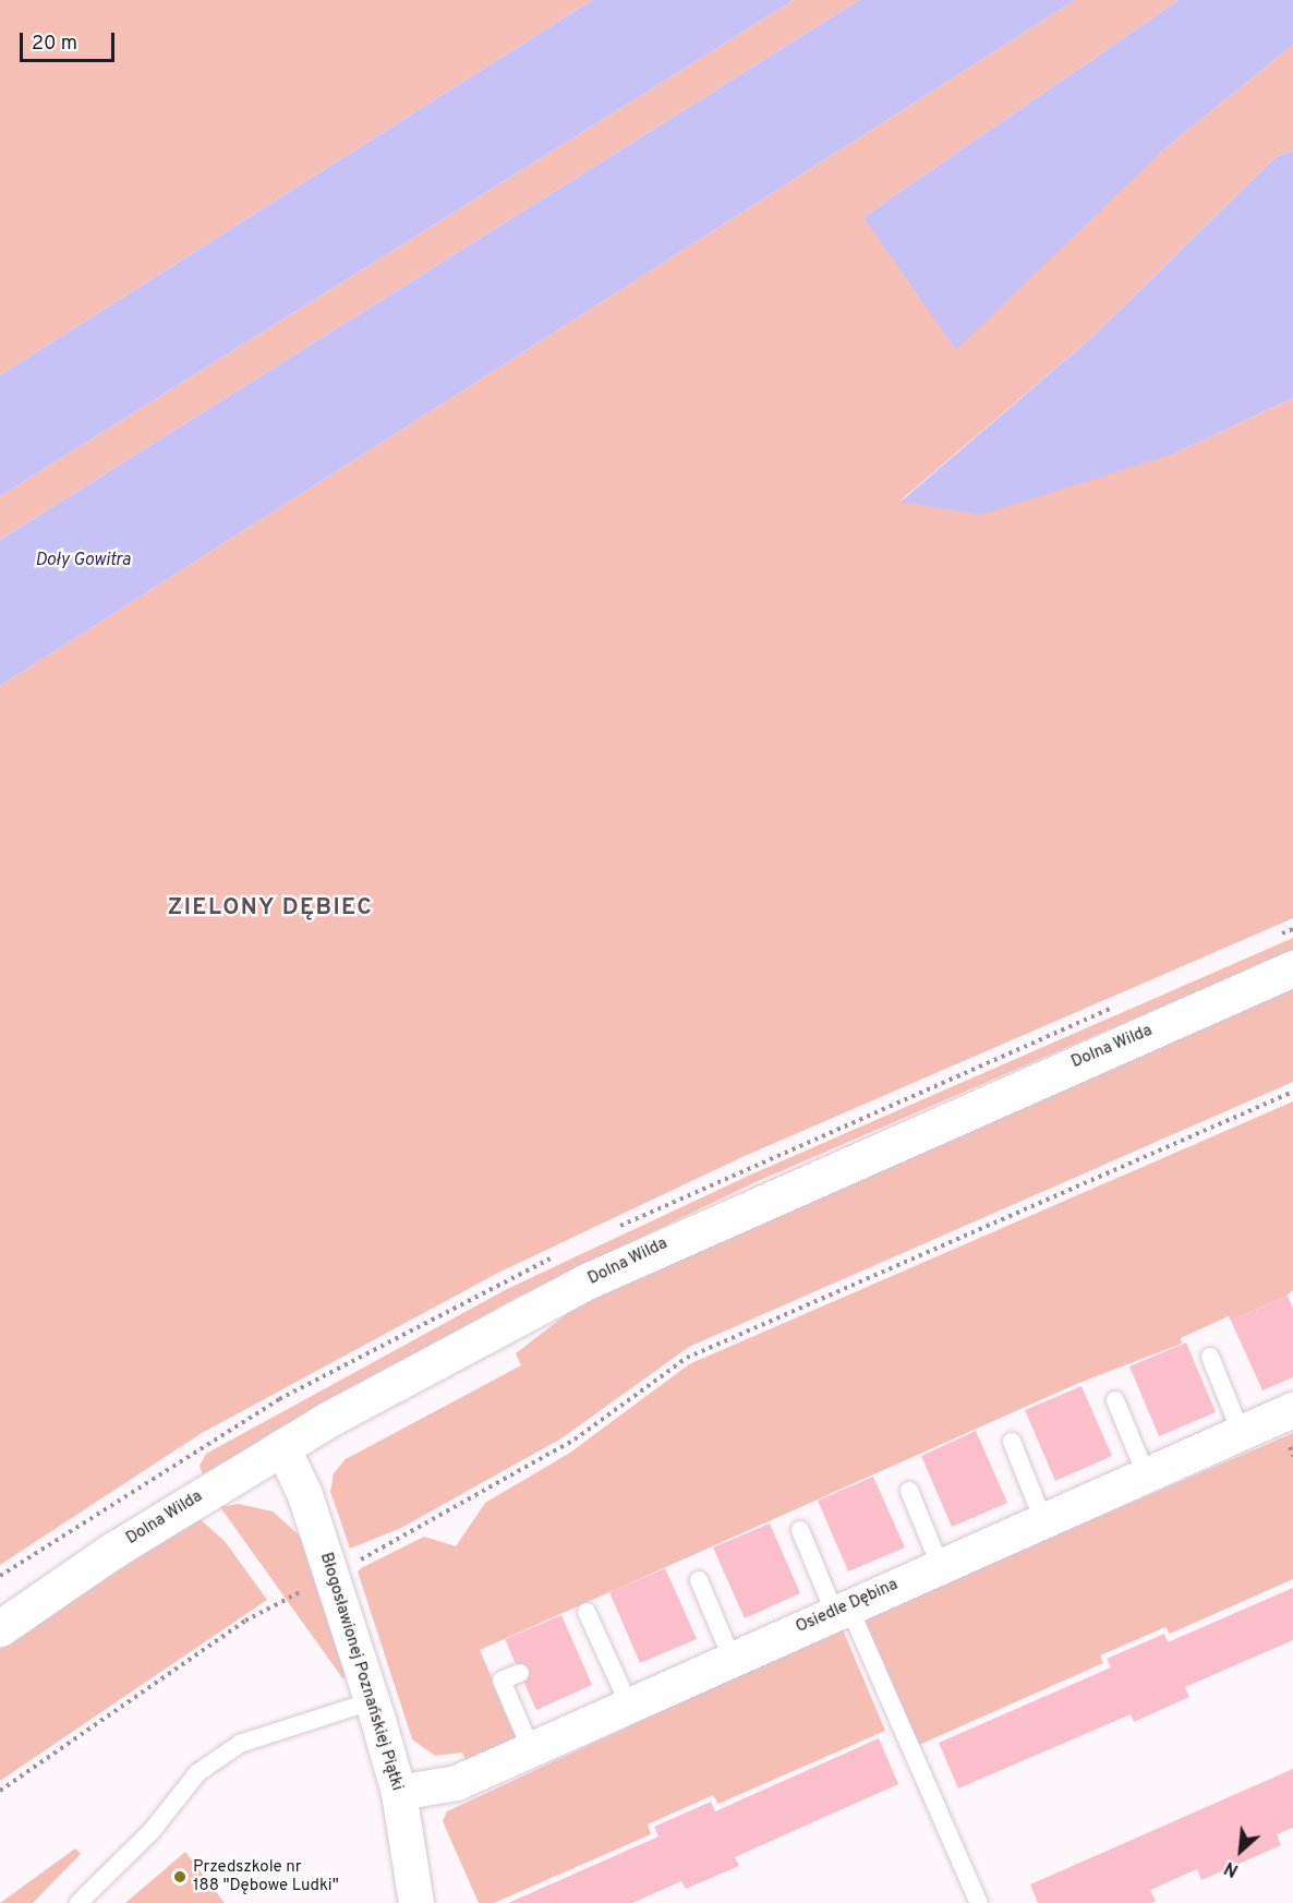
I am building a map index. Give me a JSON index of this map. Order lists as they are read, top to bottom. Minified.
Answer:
{"streets":{"main road":["Dolna Wilda"],"street":["Osiedle Dębina","Błogosławionej Poznańskiej Piątki"]},"crossings":[["Dolna Wilda","Błogosławionej Poznańskiej Piątki"],["Osiedle Dębina","Błogosławionej Poznańskiej Piątki"]],"districts":["ZIELONY DĘBIEC"],"water":["Doły Gowitra"],"places":["Przedszkole nr 188 \"Dębowe Ludki\""],"scale_bar":"20 m","north":"bottom left"}
